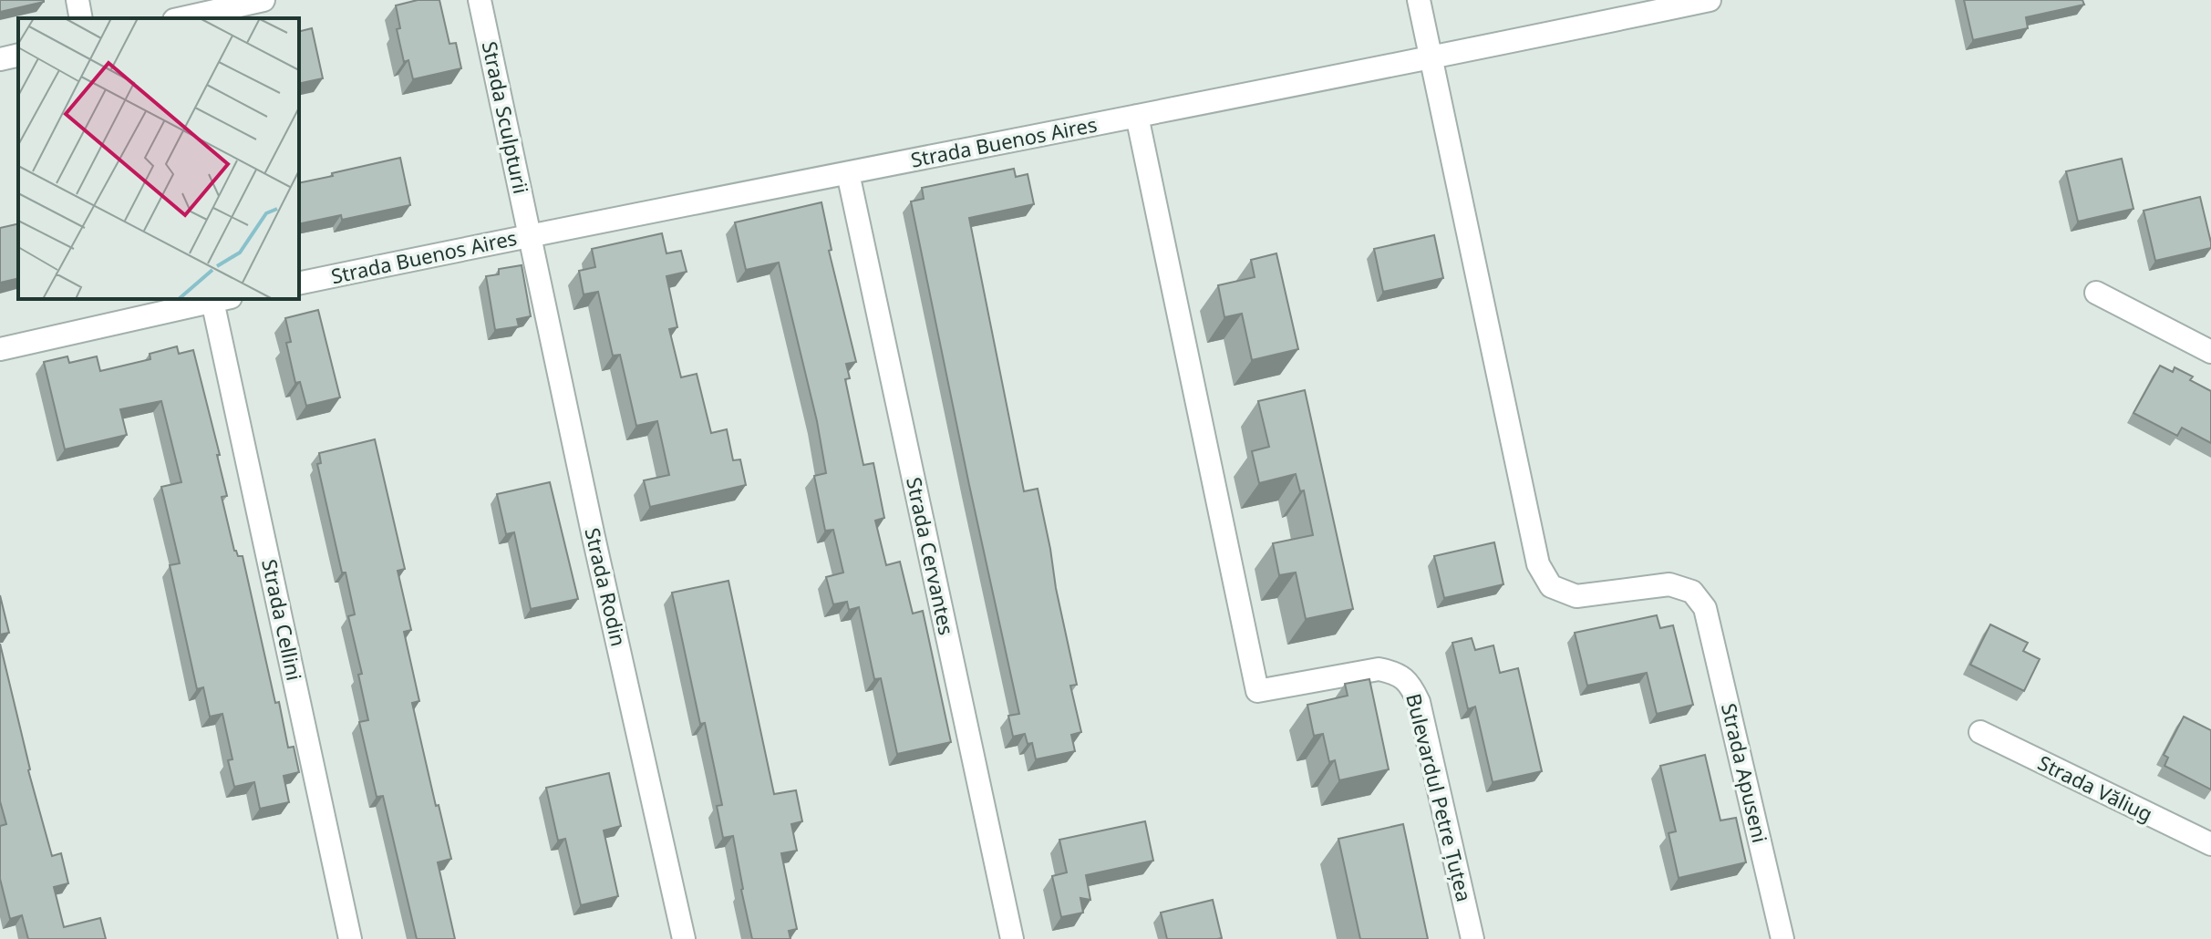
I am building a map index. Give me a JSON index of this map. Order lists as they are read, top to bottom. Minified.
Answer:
{"streets":{"street":["Strada Sculpturii","Strada Buenos Aires","Strada Cervantes","Strada Rodin","Strada Cellini","Strada Apuseni","Strada Văliug","Bulevardul Petre Țuțea"]},"crossings":[["Strada Sculpturii","Strada Buenos Aires"],["Strada Sculpturii","Strada Rodin"],["Strada Buenos Aires","Strada Cervantes"],["Strada Buenos Aires","Strada Rodin"],["Strada Buenos Aires","Strada Apuseni"],["Strada Buenos Aires","Bulevardul Petre Țuțea"]]}
